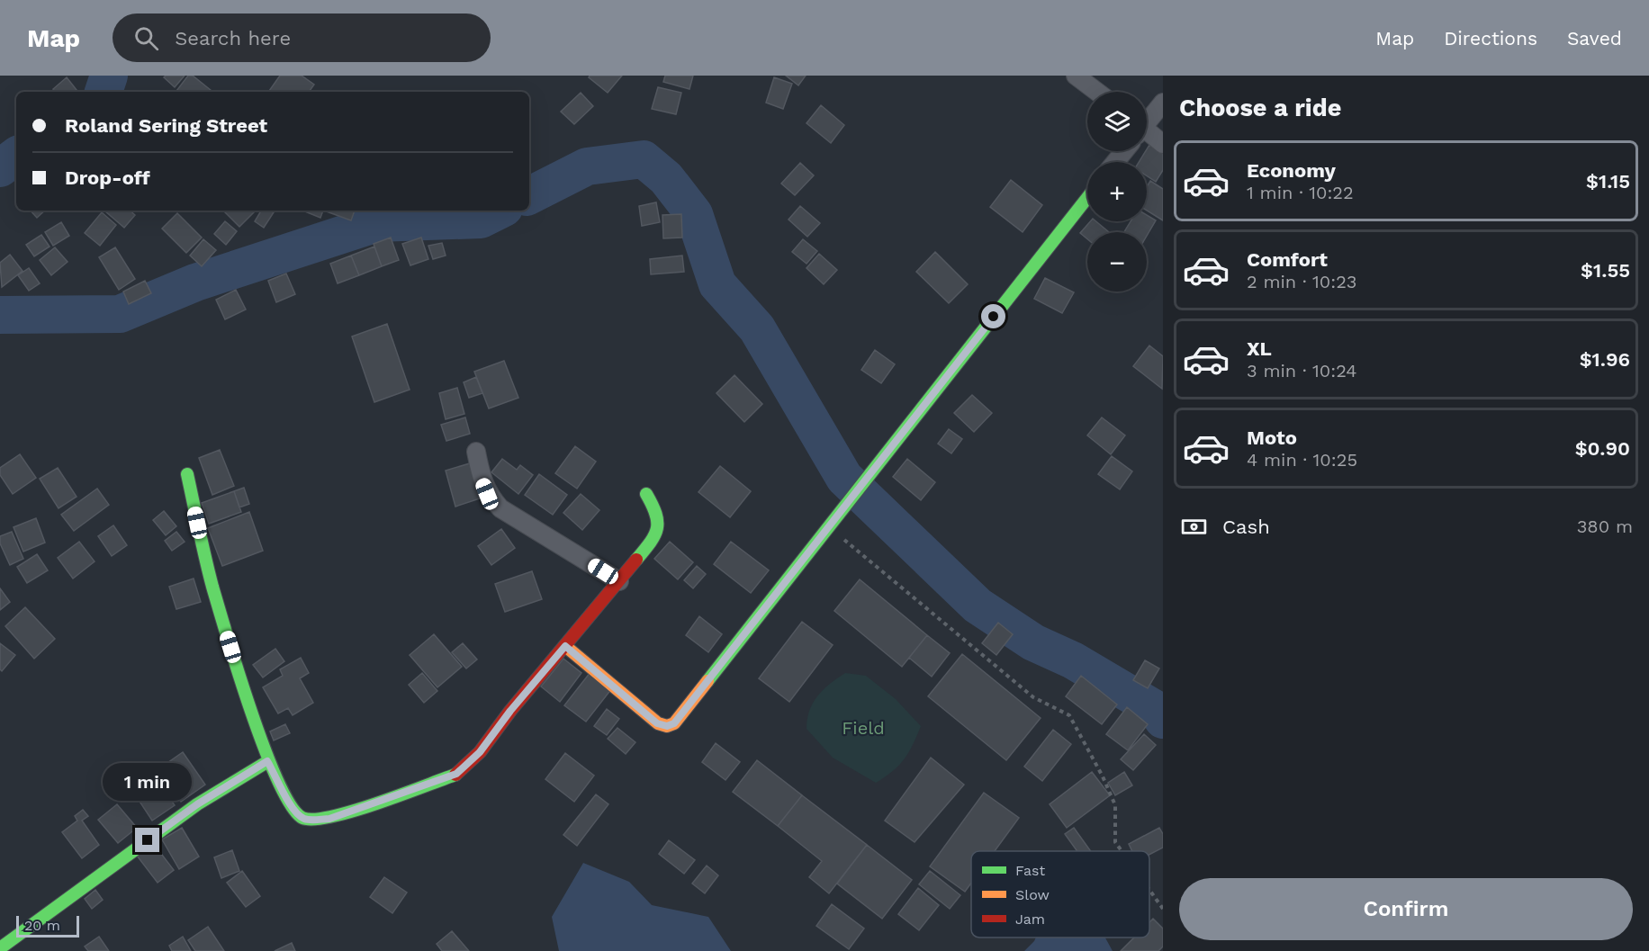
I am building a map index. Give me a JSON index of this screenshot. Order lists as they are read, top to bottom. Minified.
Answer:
{"parks":["Field"],"legend":["Fast","Slow","Jam"],"scale_bar":"20 m","page":{"header":"Map","search":"Search here","nav":["Map","Directions","Saved"],"heading":"Choose a ride","map_buttons":["+","−"],"banner":["Roland Sering Street","Drop-off"],"list":[{"name":"Economy","note":"1 min · 10:22","value":"$1.15"},{"name":"Comfort","note":"2 min · 10:23","value":"$1.55"},{"name":"XL","note":"3 min · 10:24","value":"$1.96"},{"name":"Moto","note":"4 min · 10:25","value":"$0.90"}],"pay":["Cash","380 m"],"bubble":"1 min","buttons":"Confirm","scale":"20 m"}}
